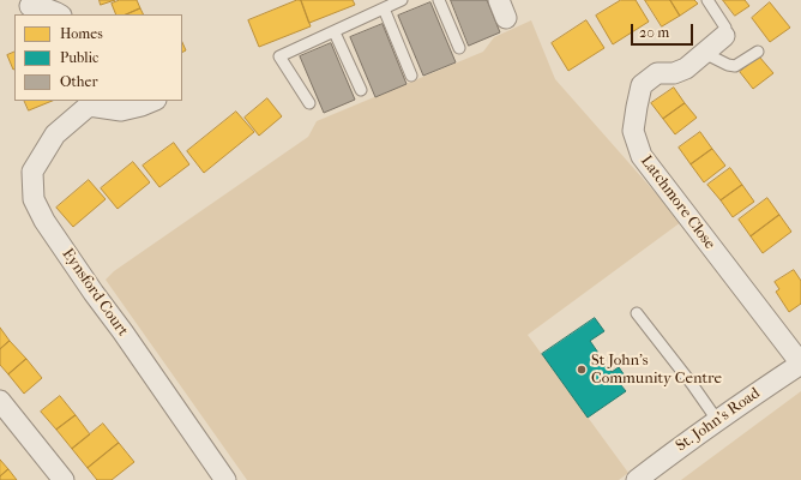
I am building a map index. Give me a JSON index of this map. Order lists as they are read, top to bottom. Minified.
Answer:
{"streets":{"street":["Latchmore Close","Eynsford Court","St. John's Road"]},"crossings":[["Latchmore Close","St. John's Road"]],"places":["St John's Community Centre"],"legend":["Homes","Public","Other"],"scale_bar":"20 m"}
